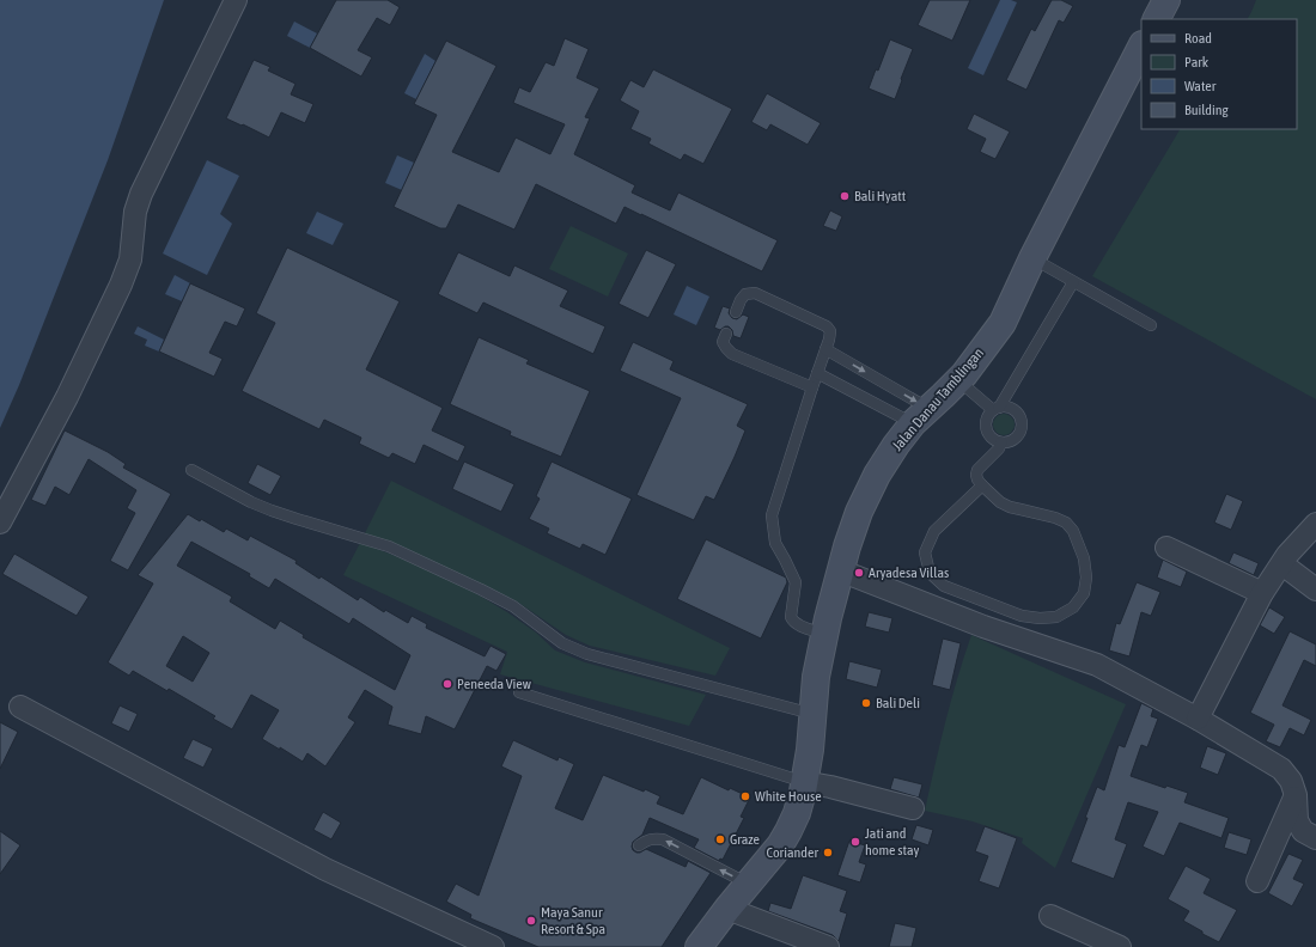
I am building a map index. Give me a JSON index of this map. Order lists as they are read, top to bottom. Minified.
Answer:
{"streets":{"street":["Jalan Danau Tamblingan"]},"places":["Bali Hyatt","Aryadesa Villas","Peneeda View","Bali Deli","White House","Graze","Jati and home stay","Coriander","Maya Sanur Resort & Spa"],"legend":["Road","Park","Water","Building"]}
